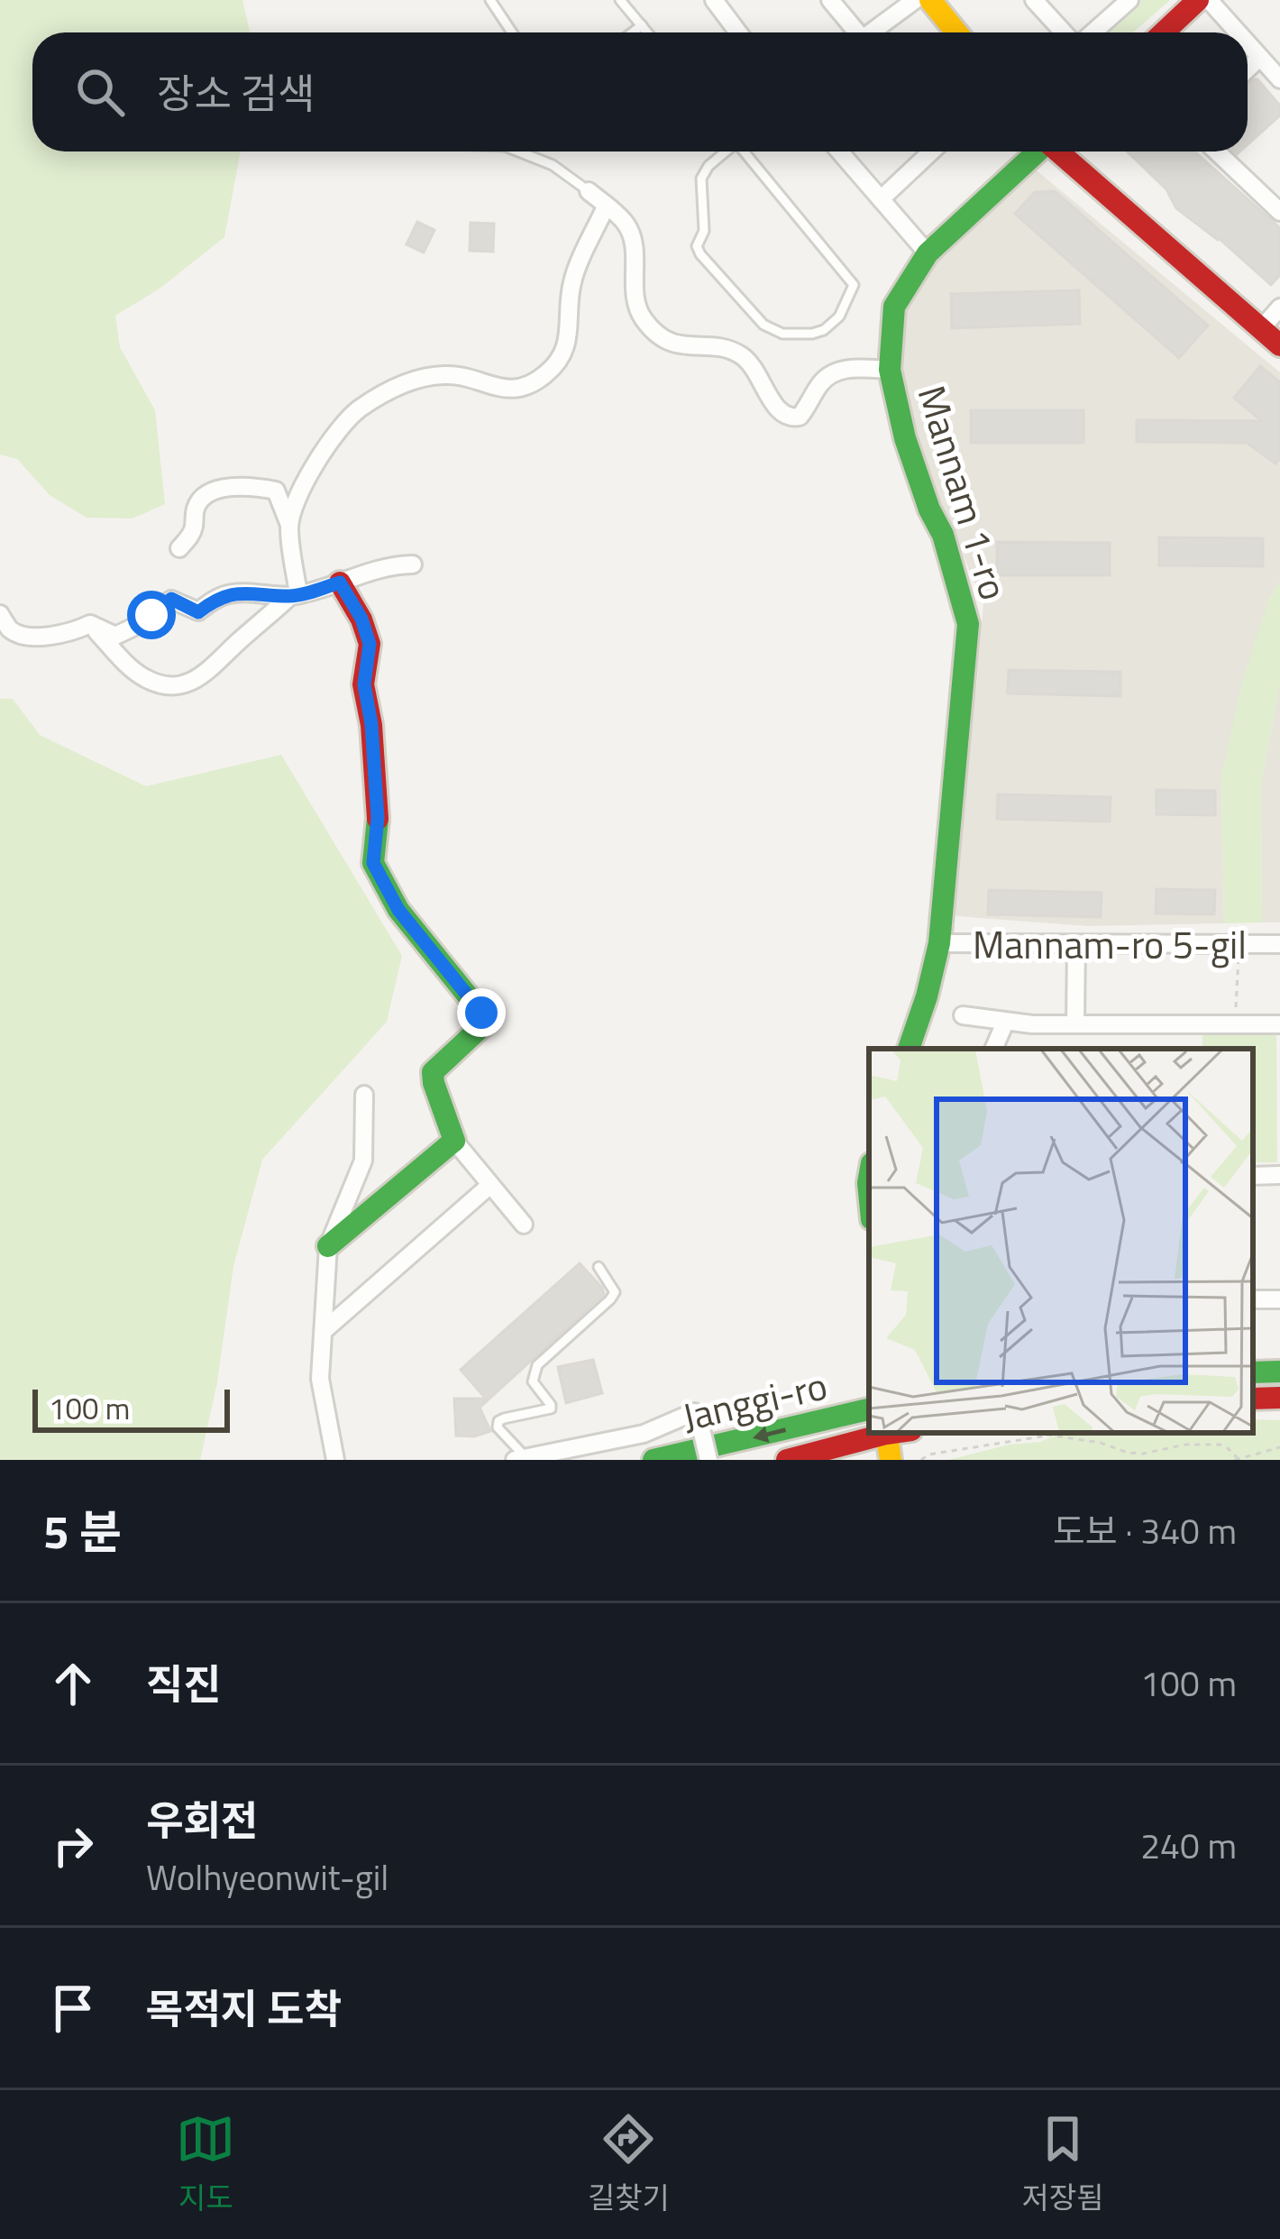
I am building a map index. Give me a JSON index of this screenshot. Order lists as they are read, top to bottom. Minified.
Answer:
{"streets":{"street":["Mannam 1-ro","Mannam-ro 5-gil","Janggi-ro"]},"crossings":[["Mannam 1-ro","Mannam-ro 5-gil"]],"scale_bar":"100 m","page":{"search":"장소 검색","scale":"100 m","heading":["5 분","도보 · 340 m"],"list":[["직진","100 m"],["우회전","Wolhyeonwit-gil","240 m"],"목적지 도착"],"nav":["지도","길찾기","저장됨"]}}
